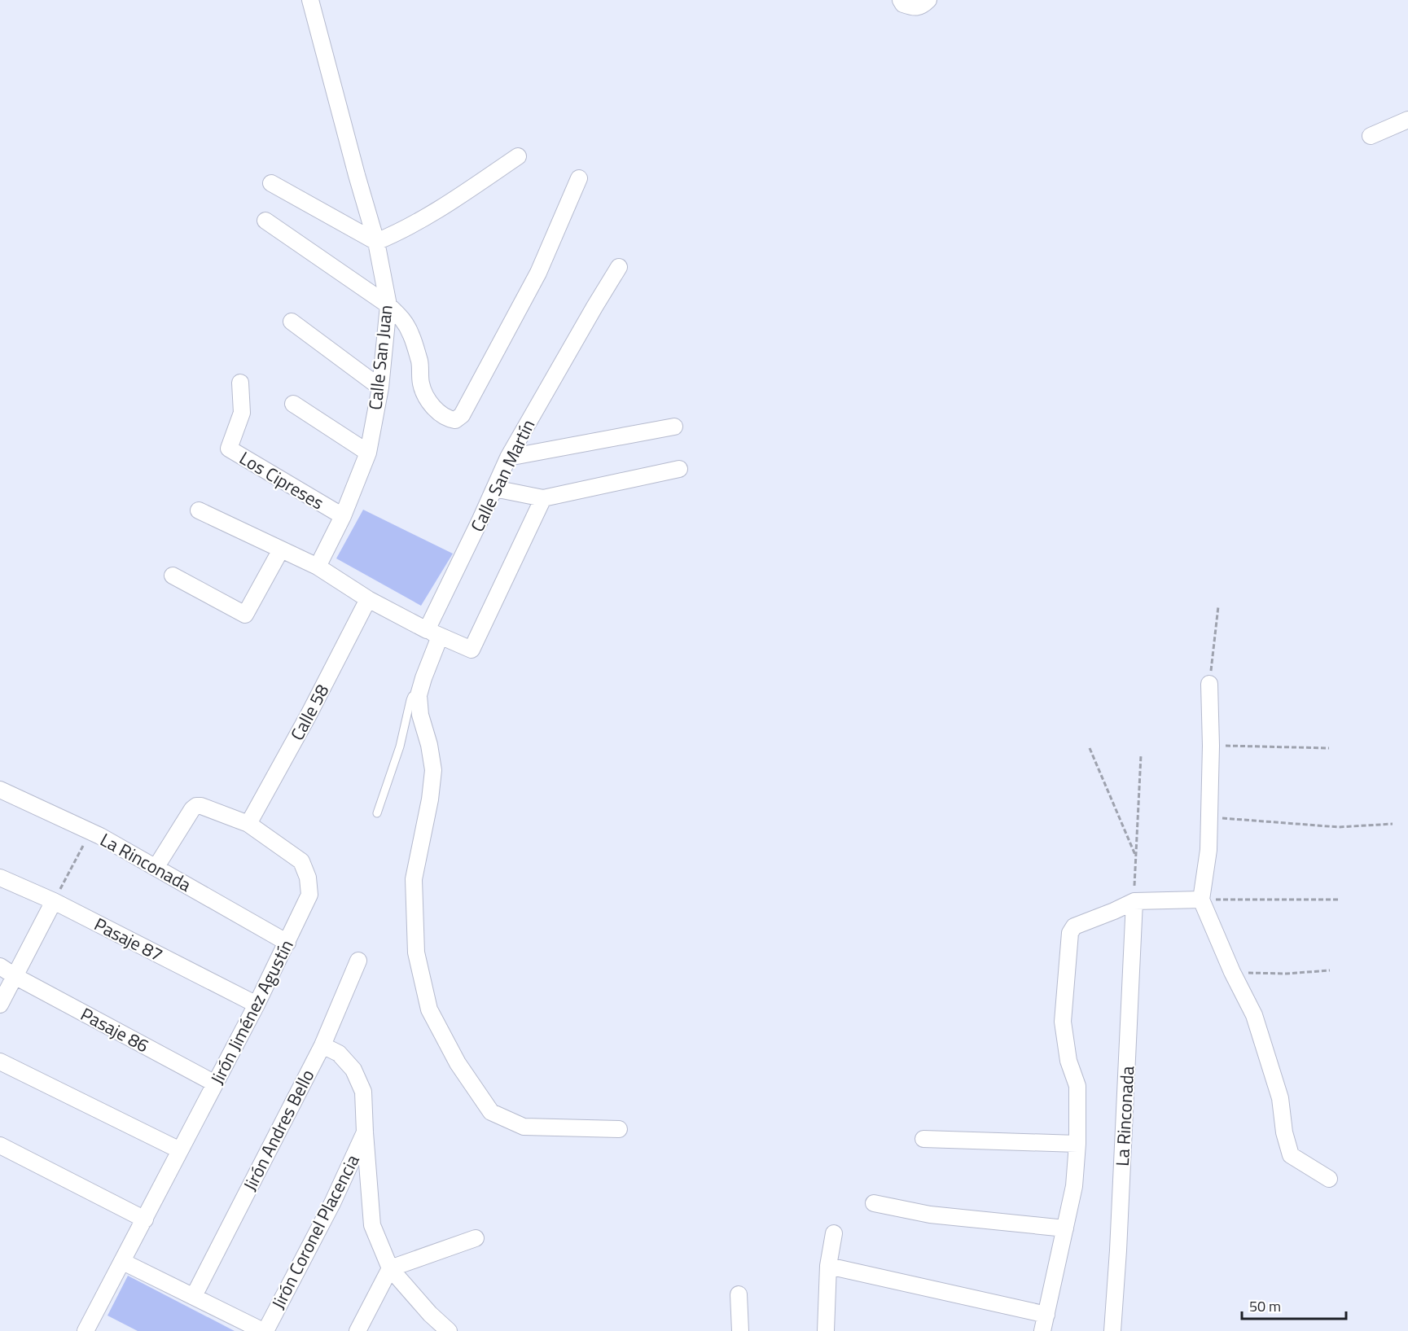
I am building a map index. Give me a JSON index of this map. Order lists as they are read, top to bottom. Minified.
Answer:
{"streets":{"street":["Calle San Juan","Calle San Martín","Los Cipreses","Calle 58","La Rinconada","Pasaje 87","Jirón Jiménez Agustín","Pasaje 86","Jirón Andres Bello","Jirón Coronel Placencia"]},"crossings":[["Calle San Juan","Los Cipreses"],["Calle 58","Jirón Jiménez Agustín"],["La Rinconada","Jirón Jiménez Agustín"],["Pasaje 87","Jirón Jiménez Agustín"],["Jirón Jiménez Agustín","Pasaje 86"]],"scale_bar":"50 m"}
